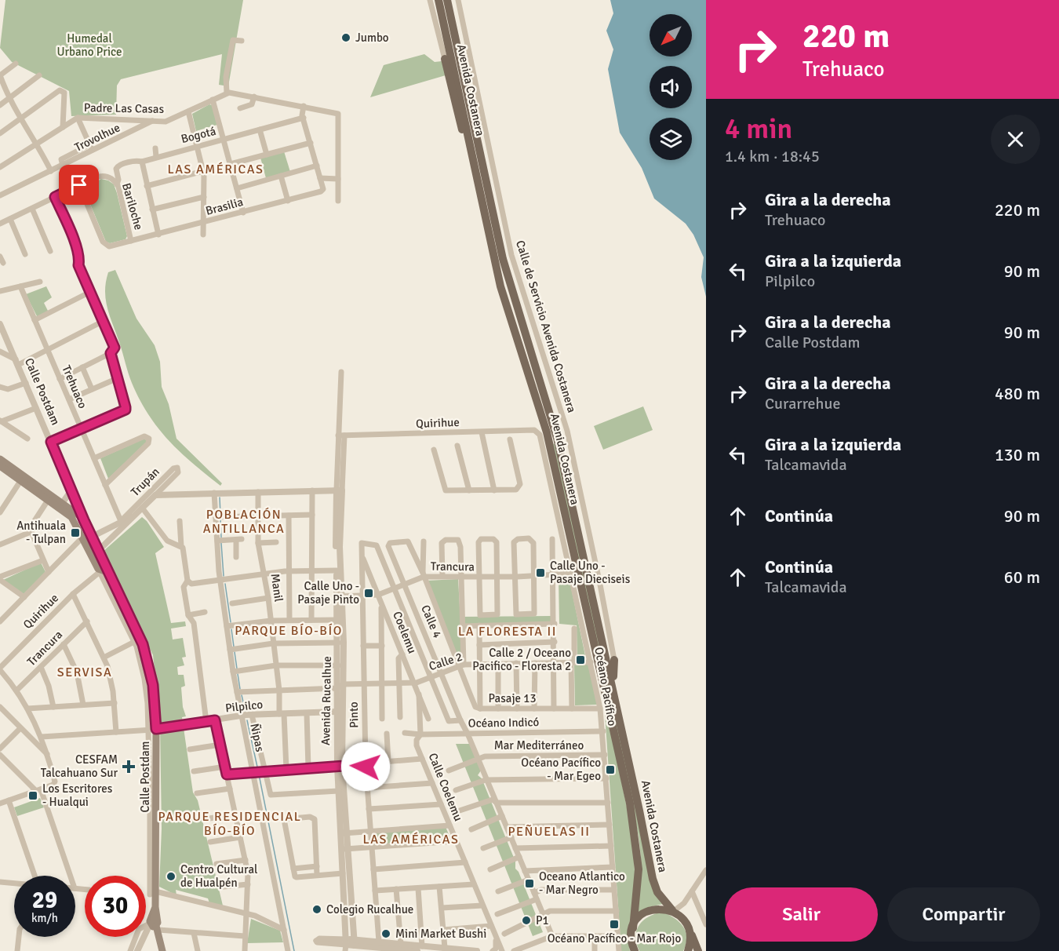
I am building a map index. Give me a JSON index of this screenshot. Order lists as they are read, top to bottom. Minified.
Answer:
{"streets":{"main road":["Avenida Costanera","Calle Postdam"],"street":["Padre Las Casas","Bogotá","Trovolhue","Bariloche","Brasilia","Calle de Servicio Avenida Costanera","Trehuaco","Quirihue","Trupán","Trancura","Manil","Calle 4","Coelemu","Calle 2","Océano Pacífico","Pasaje 13","Avenida Rucalhue","Pilpilco","Pinto","Océano Indicó","Ñipas","Mar Mediterráneo","Calle Coelemu"]},"crossings":[["Padre Las Casas","Trovolhue"],["Bogotá","Bariloche"],["Bariloche","Brasilia"],["Trehuaco","Trupán"],["Calle Postdam","Quirihue"],["Calle Postdam","Trupán"],["Calle Postdam","Pilpilco"],["Quirihue","Océano Pacífico"],["Quirihue","Avenida Rucalhue"],["Trancura","Calle 4"],["Trancura","Coelemu"],["Trancura","Océano Pacífico"],["Trancura","Avenida Rucalhue"],["Trancura","Pinto"],["Manil","Calle 2"],["Manil","Pilpilco"],["Calle 4","Calle 2"],["Calle 4","Océano Indicó"],["Calle 4","Mar Mediterráneo"],["Coelemu","Calle 2"],["Coelemu","Pinto"],["Coelemu","Calle Coelemu"],["Calle 2","Océano Pacífico"],["Calle 2","Pasaje 13"],["Calle 2","Avenida Rucalhue"],["Calle 2","Pinto"],["Calle 2","Ñipas"],["Océano Pacífico","Pasaje 13"],["Océano Pacífico","Océano Indicó"],["Océano Pacífico","Mar Mediterráneo"],["Avenida Rucalhue","Pilpilco"],["Avenida Rucalhue","Ñipas"],["Pilpilco","Ñipas"],["Océano Indicó","Calle Coelemu"]],"districts":["LAS AMÉRICAS","POBLACIÓN ANTILLANCA","PARQUE BÍO-BÍO","LA FLORESTA II","SERVISA","PARQUE RESIDENCIAL BÍO-BÍO","PEÑUELAS II","LAS AMÉRICAS"],"parks":["Humedal Urbano Price"],"places":{"other":["Jumbo","Centro Cultural de Hualpén","Colegio Rucalhue","P1","Mini Market Bushi"],"transit":["Antihuala - Tulpan","Calle Uno - Pasaje Dieciseis","Calle Uno - Pasaje Pinto","Calle 2 / Oceano Pacifico - Floresta 2","Océano Pacífico - Mar Egeo","Los Escritores - Hualqui","Oceano Atlantico - Mar Negro","Océano Pacífico - Mar Rojo"],"health":["CESFAM Talcahuano Sur"]},"north":"bottom left","page":{"turn":["220 m","Trehuaco"],"heading":["4 min","1.4 km · 18:45"],"list":[{"name":"Gira a la derecha","note":"Trehuaco","value":"220 m"},{"name":"Gira a la izquierda","note":"Pilpilco","value":"90 m"},{"name":"Gira a la derecha","note":"Calle Postdam","value":"90 m"},{"name":"Gira a la derecha","note":"Curarrehue","value":"480 m"},{"name":"Gira a la izquierda","note":"Talcamavida","value":"130 m"},{"name":"Continúa","value":"90 m"},{"name":"Continúa","note":"Talcamavida","value":"60 m"}],"speed":"29 km/h","limit":"30","buttons":["Salir","Compartir"]}}
